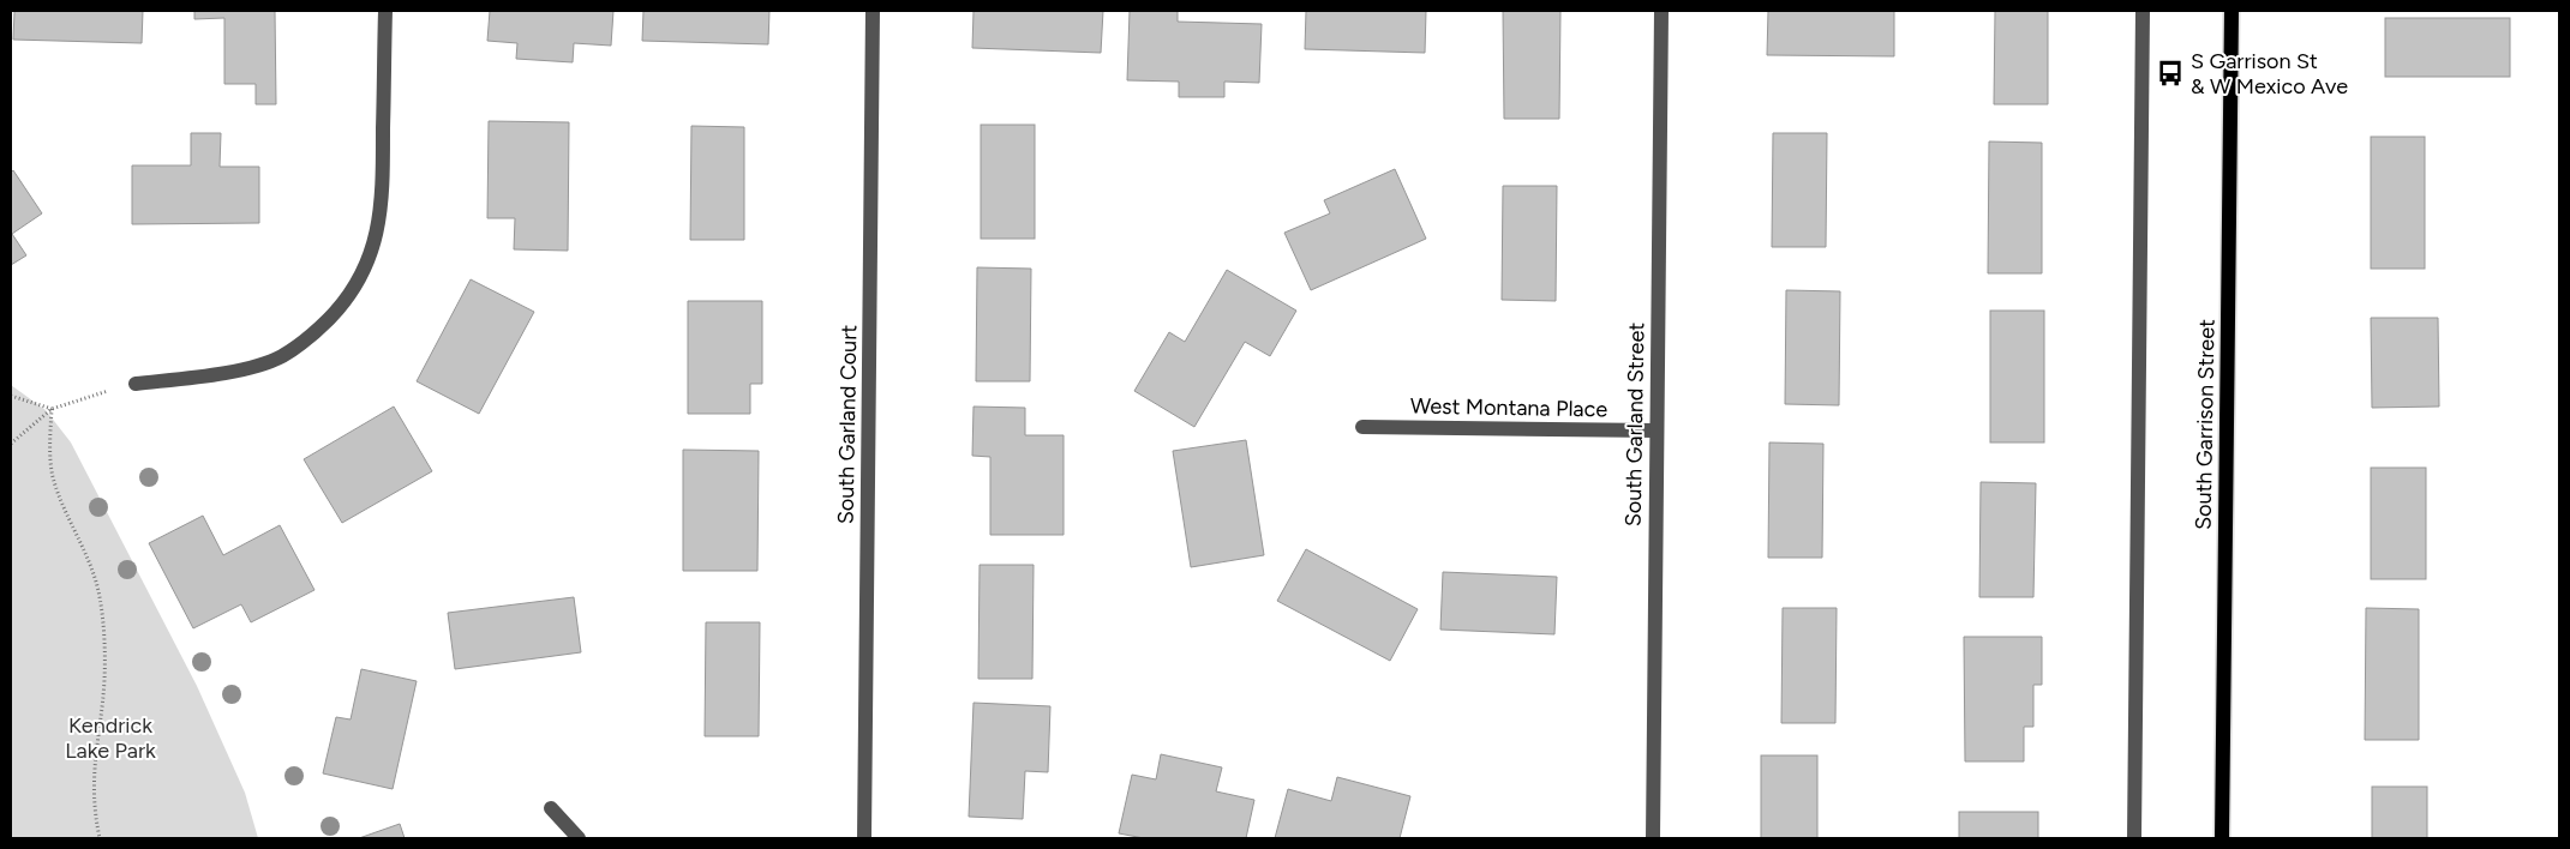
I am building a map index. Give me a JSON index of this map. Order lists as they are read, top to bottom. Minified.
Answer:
{"streets":{"main road":["South Garrison Street"],"street":["West Montana Place","South Garland Court","South Garland Street"]},"crossings":[["West Montana Place","South Garland Street"]],"parks":["Kendrick Lake Park"],"places":{"bus stop":["S Garrison St & W Mexico Ave"]}}
